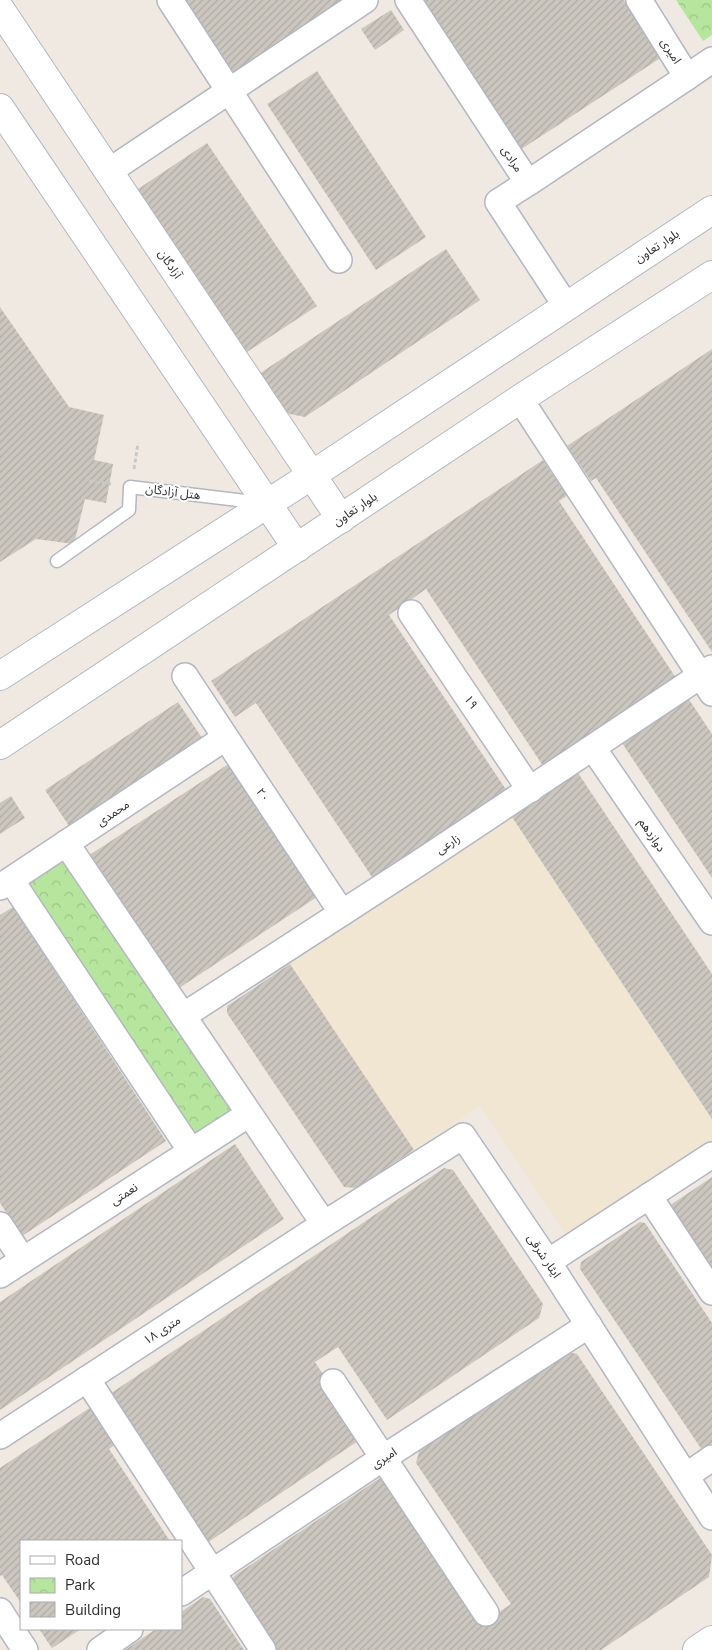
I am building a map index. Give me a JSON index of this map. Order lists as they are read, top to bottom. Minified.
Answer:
{"streets":{"main road":["بلوار تعاون","آزادگان"],"street":["امیری","مرادی","۱۹","۲۰","محمدی","دوازدهم","زارعی","نعمتی","ایثار شرقی","۱۸ متری"],"lane":["هتل آزادگان"]},"crossings":[["امیری","مرادی"],["امیری","ایثار شرقی"],["بلوار تعاون","آزادگان"],["بلوار تعاون","هتل آزادگان"],["۱۹","زارعی"],["۲۰","محمدی"],["۲۰","زارعی"],["دوازدهم","زارعی"],["ایثار شرقی","۱۸ متری"]],"legend":["Road","Park","Building"]}
